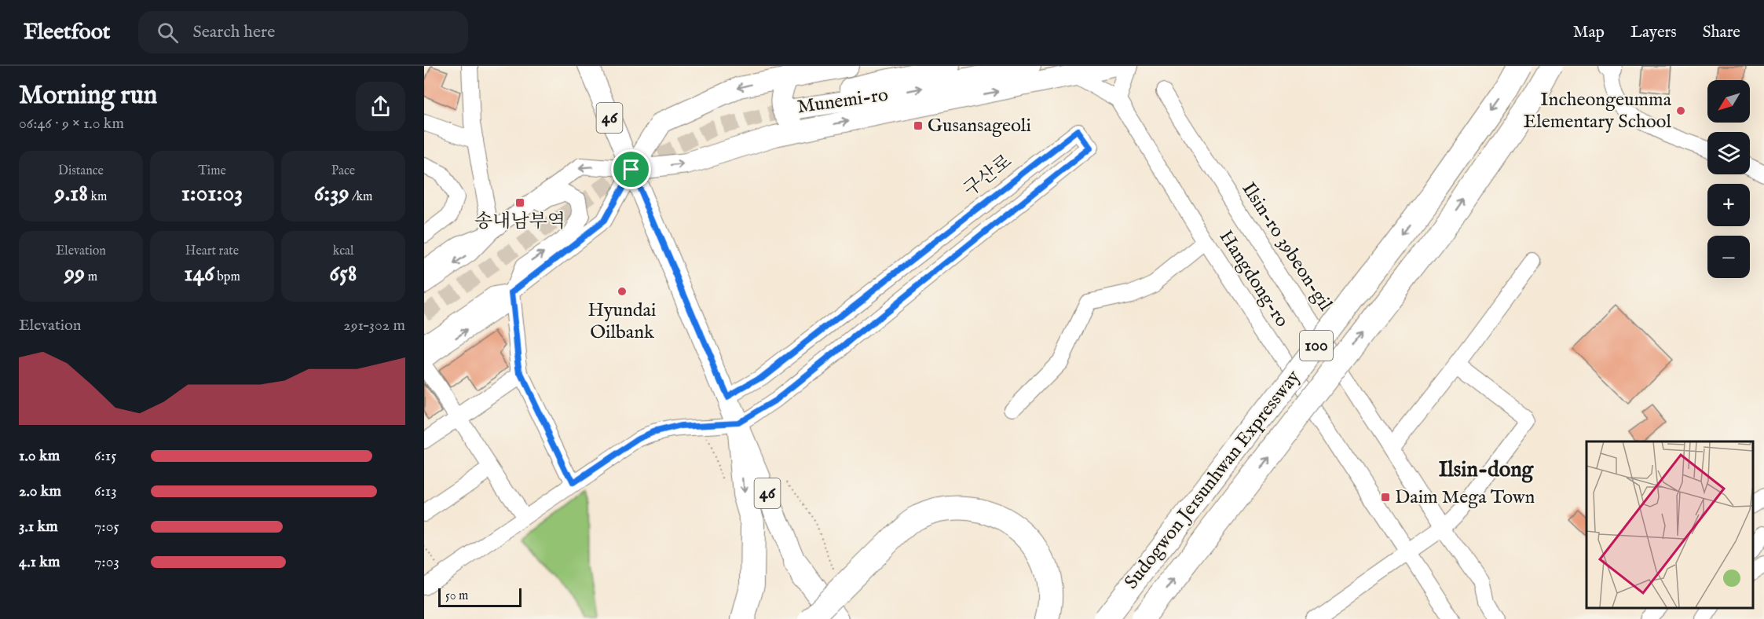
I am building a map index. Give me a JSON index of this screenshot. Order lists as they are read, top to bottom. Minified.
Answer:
{"streets":{"highway":["100","Sudogwon Je1sunhwan Expressway"],"main road":["Munemi-ro","46"],"street":["구산로","Ilsin-ro 39beon-gil","Hangdong-ro"]},"crossings":[["46","구산로"]],"districts":["Ilsin-dong"],"places":{"other":["Incheongeumma Elementary School","Hyundai Oilbank"],"transit":["Gusansageoli","송내남부역","Daim Mega Town"]},"scale_bar":"50 m","north":"bottom left","page":{"header":"Fleetfoot","search":"Search here","nav":["Map","Layers","Share"],"heading":["Morning run","06:46 · 9 × 1.0 km"],"map_buttons":["+","−"],"stats":[["Distance","9.18 km"],["Time","1:01:03"],["Pace","6:39 /km"],["Elevation","99 m"],["Heart rate","146 bpm"],["kcal","658"]],"chart":["Elevation","291–302 m"],"list":[{"name":"1.0 km","note":"6:15"},{"name":"2.0 km","note":"6:13"},{"name":"3.1 km","note":"7:05"},{"name":"4.1 km","note":"7:03"}],"scale":"50 m"}}
